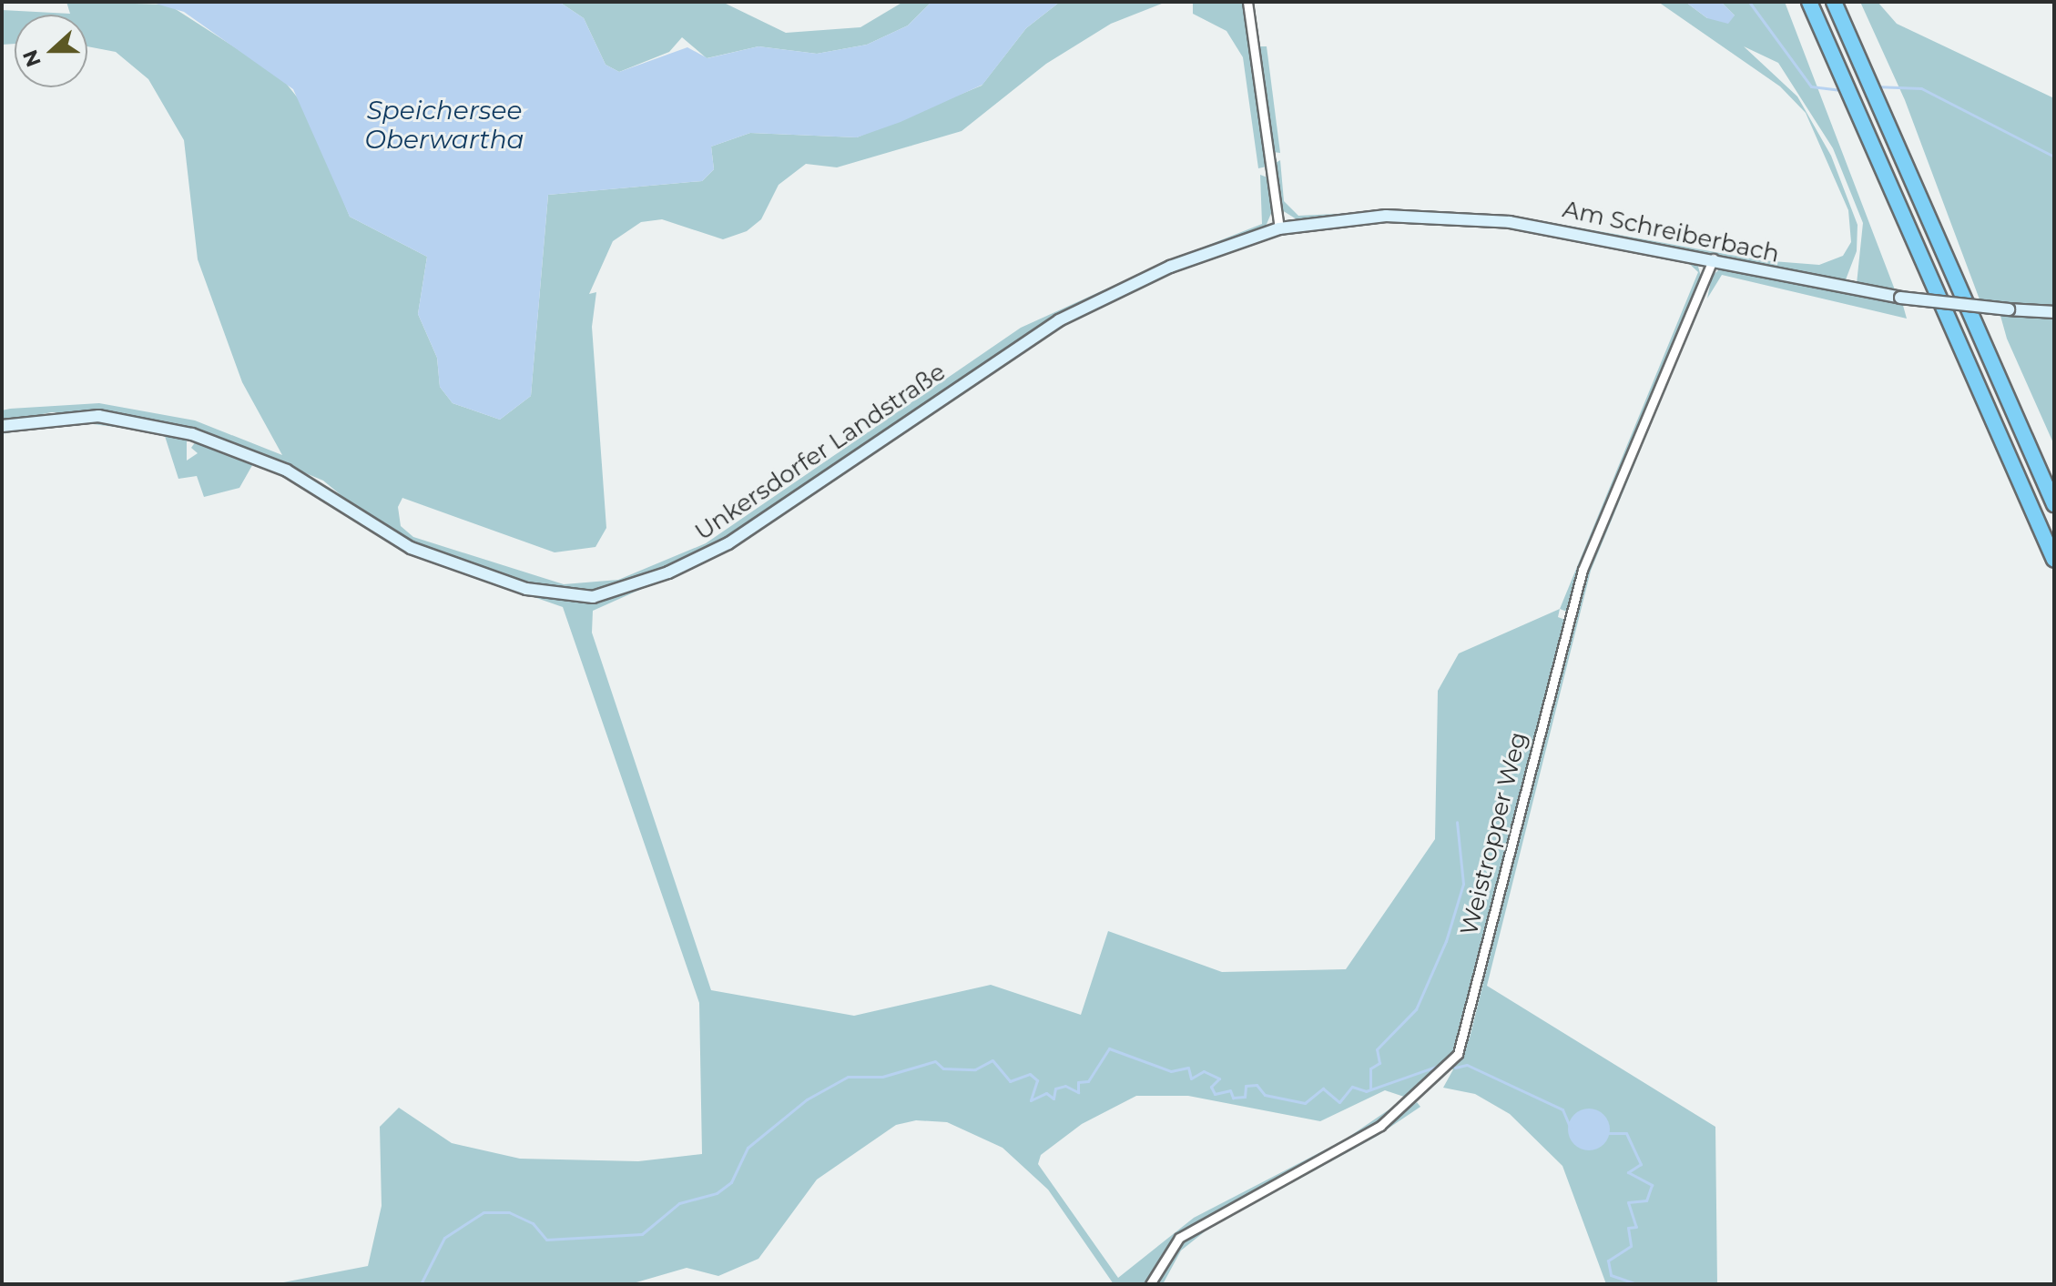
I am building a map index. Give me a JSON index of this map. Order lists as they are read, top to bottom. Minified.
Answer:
{"streets":{"street":["Am Schreiberbach","Unkersdorfer Landstraße","Weistropper Weg"]},"crossings":[["Am Schreiberbach","Unkersdorfer Landstraße"],["Am Schreiberbach","Weistropper Weg"]],"water":["Speichersee Oberwartha"],"north":"left"}
